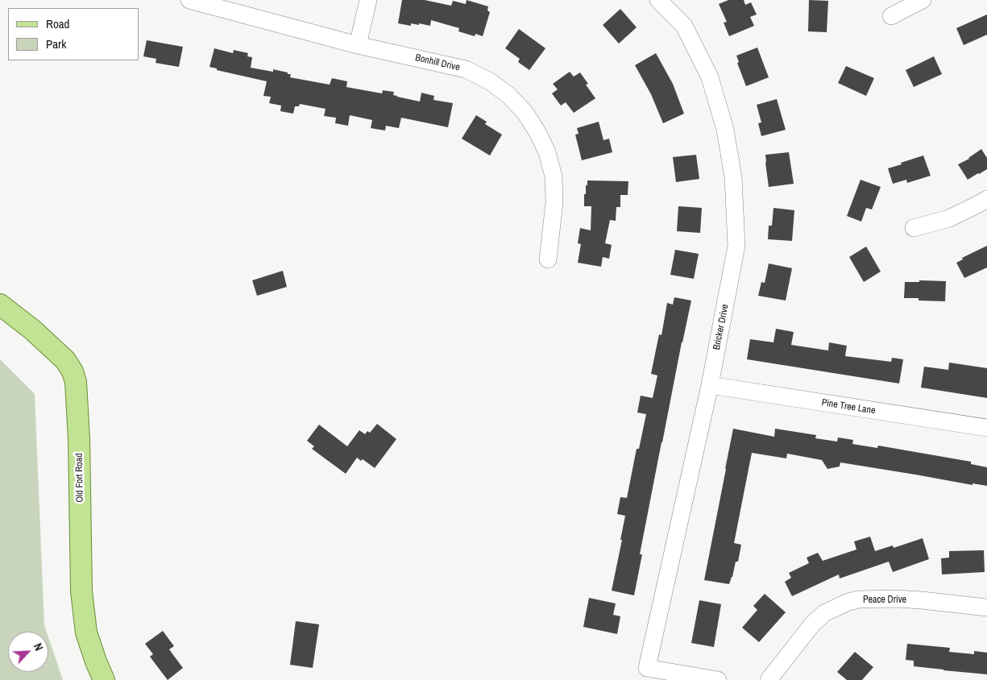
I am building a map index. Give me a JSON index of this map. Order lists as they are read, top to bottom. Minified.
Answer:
{"streets":{"main road":["Old Fort Road"],"street":["Bonhill Drive","Bricker Drive","Pine Tree Lane","Peace Drive"]},"crossings":[["Bricker Drive","Pine Tree Lane"]],"legend":["Road","Park"],"north":"top right"}
